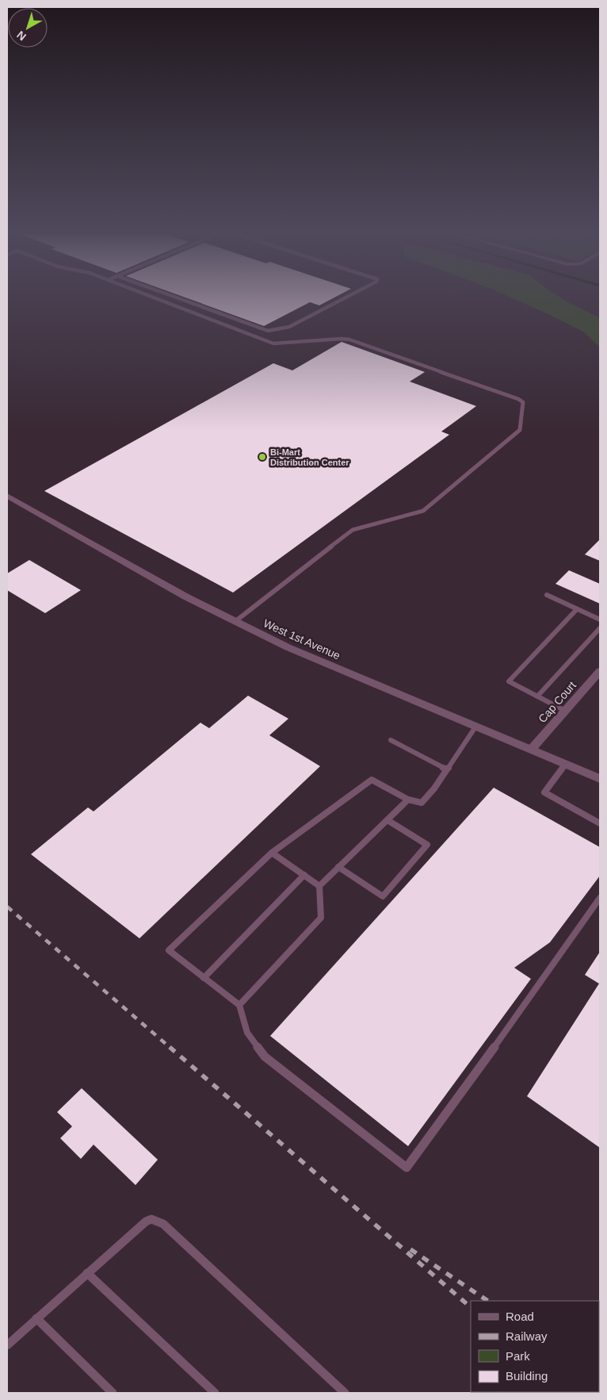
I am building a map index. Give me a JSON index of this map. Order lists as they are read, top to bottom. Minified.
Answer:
{"streets":{"street":["West 1st Avenue","Cap Court"]},"crossings":[["West 1st Avenue","Cap Court"]],"places":["Bi-Mart Distribution Center"],"legend":["Road","Railway","Park","Building"],"north":"bottom left"}
